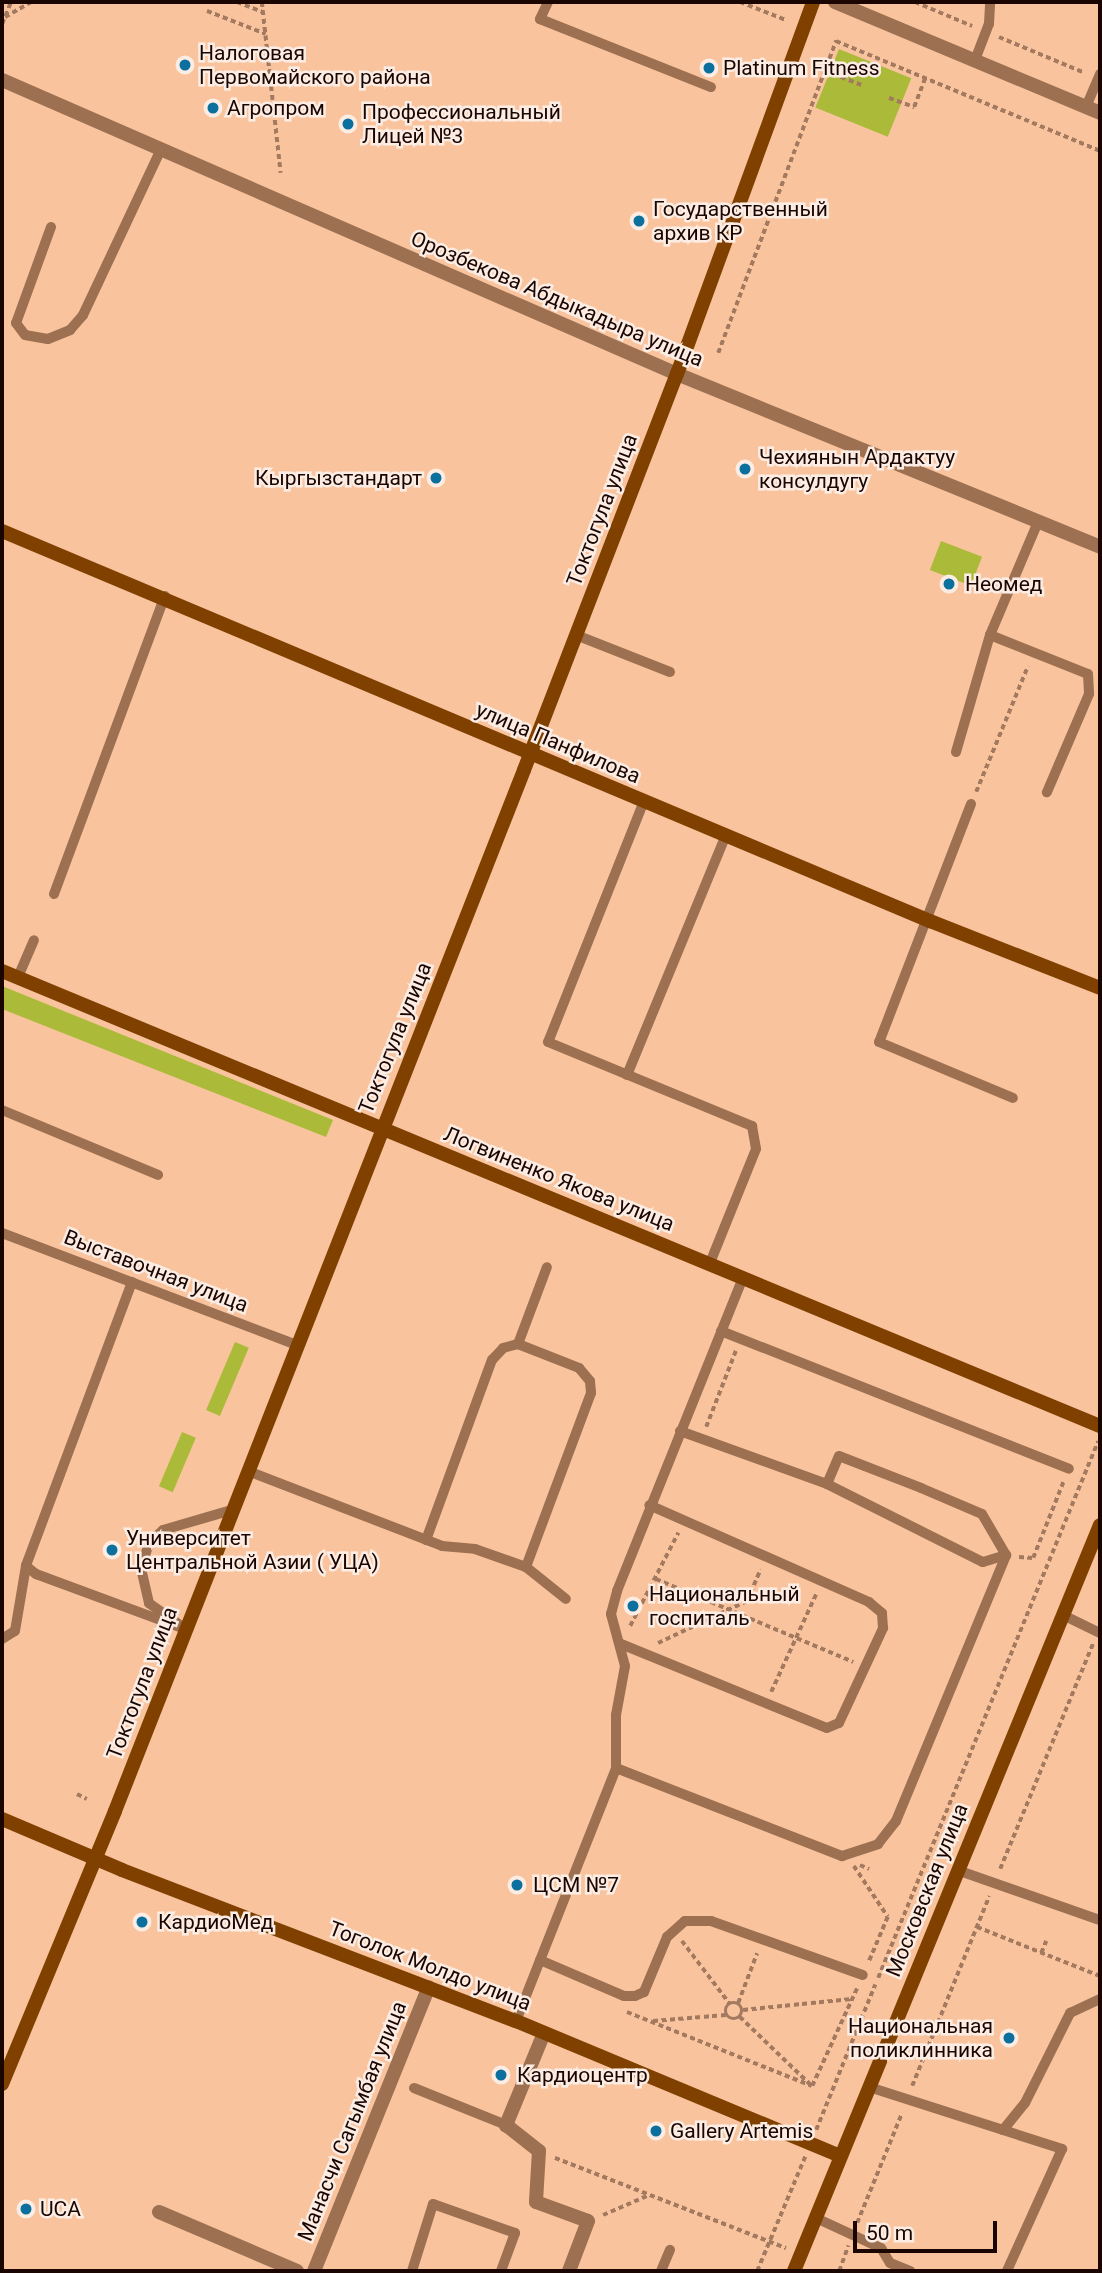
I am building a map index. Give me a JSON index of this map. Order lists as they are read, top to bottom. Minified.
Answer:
{"streets":{"main road":["Токтогула улица","улица Панфилова","Логвиненко Якова улица","Московская улица","Тоголок Молдо улица"],"street":["Орозбекова Абдыкадыра улица","Манасчи Сагымбая улица"],"lane":["Выставочная улица"]},"crossings":[["Орозбекова Абдыкадыра улица","Токтогула улица"],["Токтогула улица","улица Панфилова"],["Токтогула улица","Логвиненко Якова улица"],["Токтогула улица","Выставочная улица"],["Токтогула улица","Тоголок Молдо улица"],["Московская улица","Тоголок Молдо улица"],["Тоголок Молдо улица","Манасчи Сагымбая улица"]],"places":["Налоговая Первомайского района","Platinum Fitness","Агропром","Профессиональный Лицей №3","Государственный архив КР","Чехиянын Ардактуу консулдугу","Кыргызстандарт","Неомед","Университет Центральной Азии ( УЦА)","Национальный госпиталь","ЦСМ №7","КардиоМед","Национальная поликлинника","Кардиоцентр","Gallery Artemis","UCA"],"scale_bar":"50 m"}
